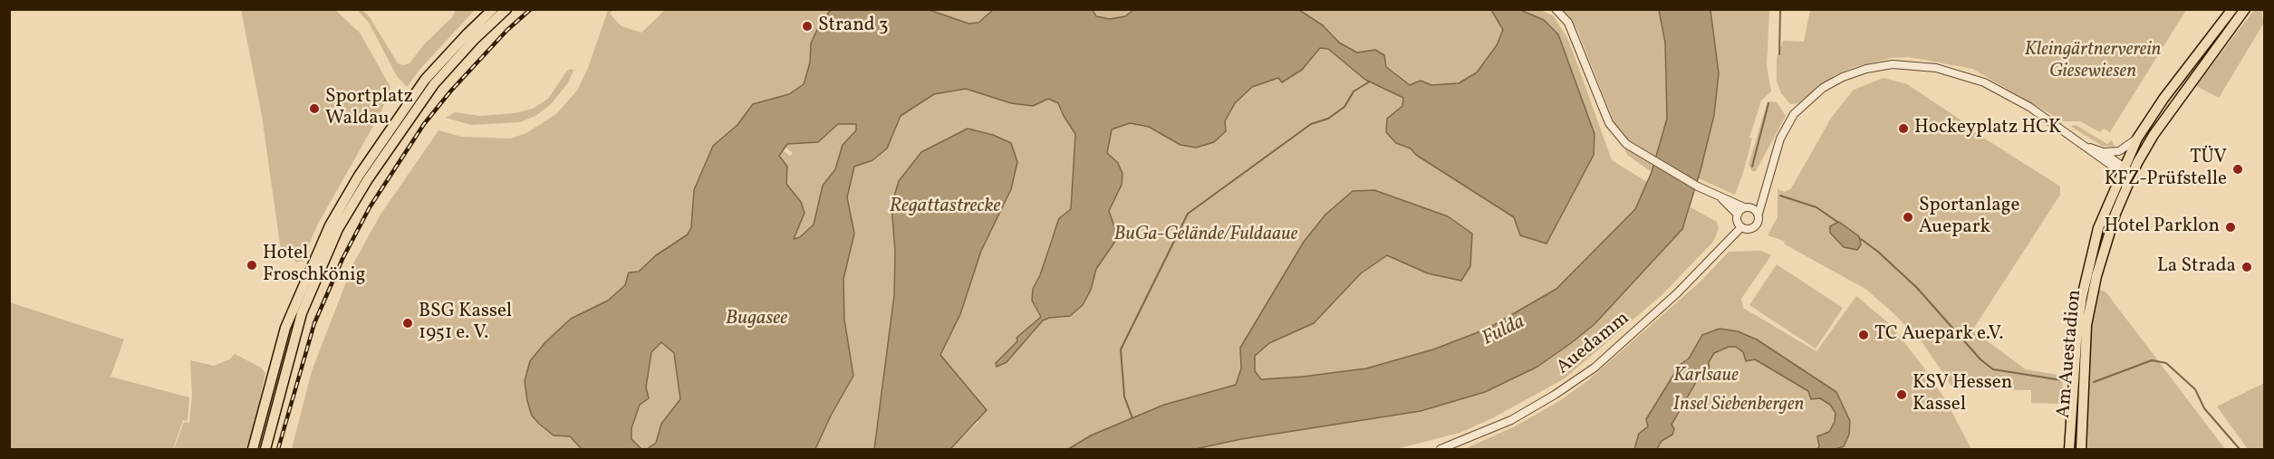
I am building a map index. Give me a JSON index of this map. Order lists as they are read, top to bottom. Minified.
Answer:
{"streets":{"main road":["Am Auestadion"],"street":["Auedamm"]},"water":["Regattastrecke","Bugasee","Fulda"],"parks":["Kleingärtnerverein Giesewiesen","BuGa-Gelände/Fuldaaue","Karlsaue","Insel Siebenbergen"],"places":["Strand 3","Sportplatz Waldau","Hockeyplatz HCK","TÜV KFZ-Prüfstelle","Sportanlage Auepark","Hotel Parklon","Hotel Froschkönig","La Strada","BSG Kassel 1951 e. V.","TC Auepark e.V.","KSV Hessen Kassel"]}
